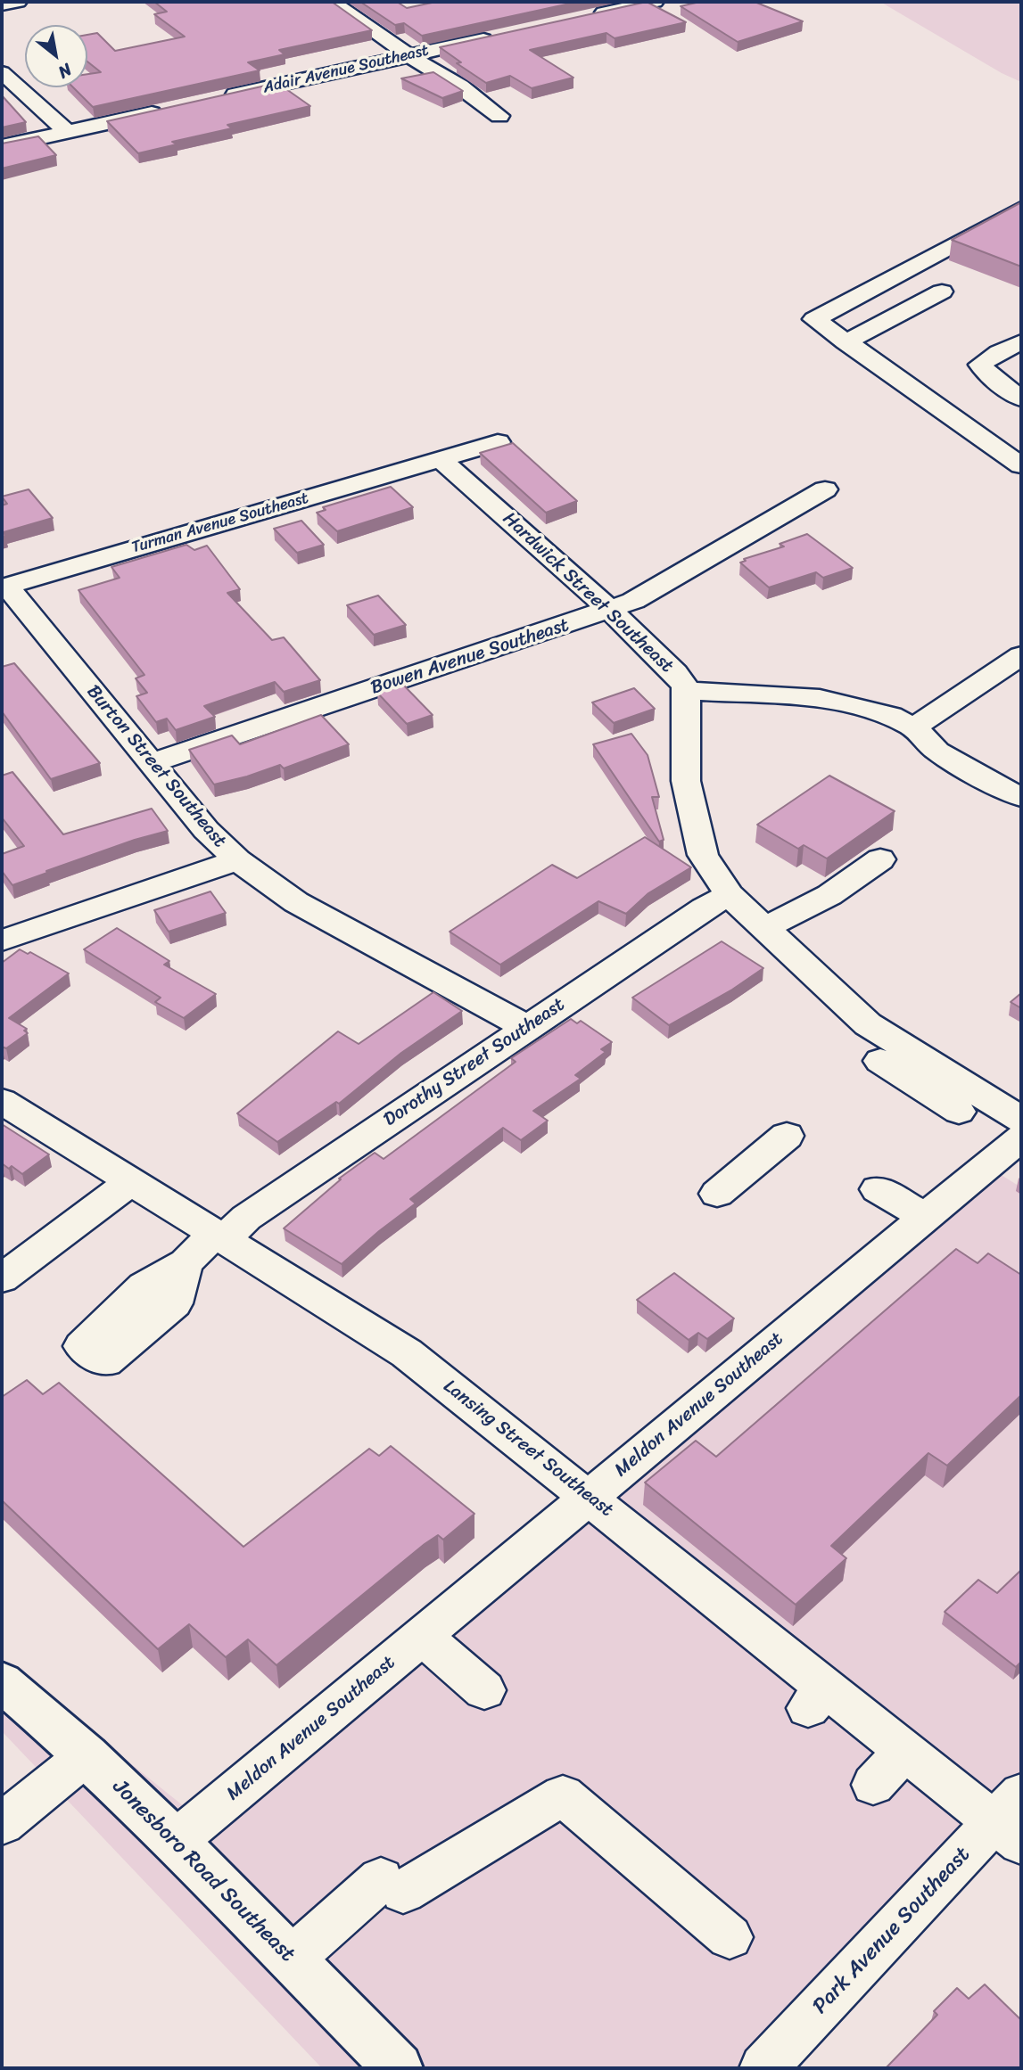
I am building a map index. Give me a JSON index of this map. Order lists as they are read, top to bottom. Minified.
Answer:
{"streets":{"main road":["Jonesboro Road Southeast"],"street":["Adair Avenue Southeast","Turman Avenue Southeast","Hardwick Street Southeast","Bowen Avenue Southeast","Burton Street Southeast","Dorothy Street Southeast","Meldon Avenue Southeast","Lansing Street Southeast","Park Avenue Southeast"]},"crossings":[["Turman Avenue Southeast","Hardwick Street Southeast"],["Turman Avenue Southeast","Burton Street Southeast"],["Hardwick Street Southeast","Bowen Avenue Southeast"],["Hardwick Street Southeast","Dorothy Street Southeast"],["Bowen Avenue Southeast","Burton Street Southeast"],["Burton Street Southeast","Dorothy Street Southeast"],["Dorothy Street Southeast","Lansing Street Southeast"],["Meldon Avenue Southeast","Lansing Street Southeast"],["Meldon Avenue Southeast","Jonesboro Road Southeast"],["Lansing Street Southeast","Park Avenue Southeast"]],"north":"bottom right"}
